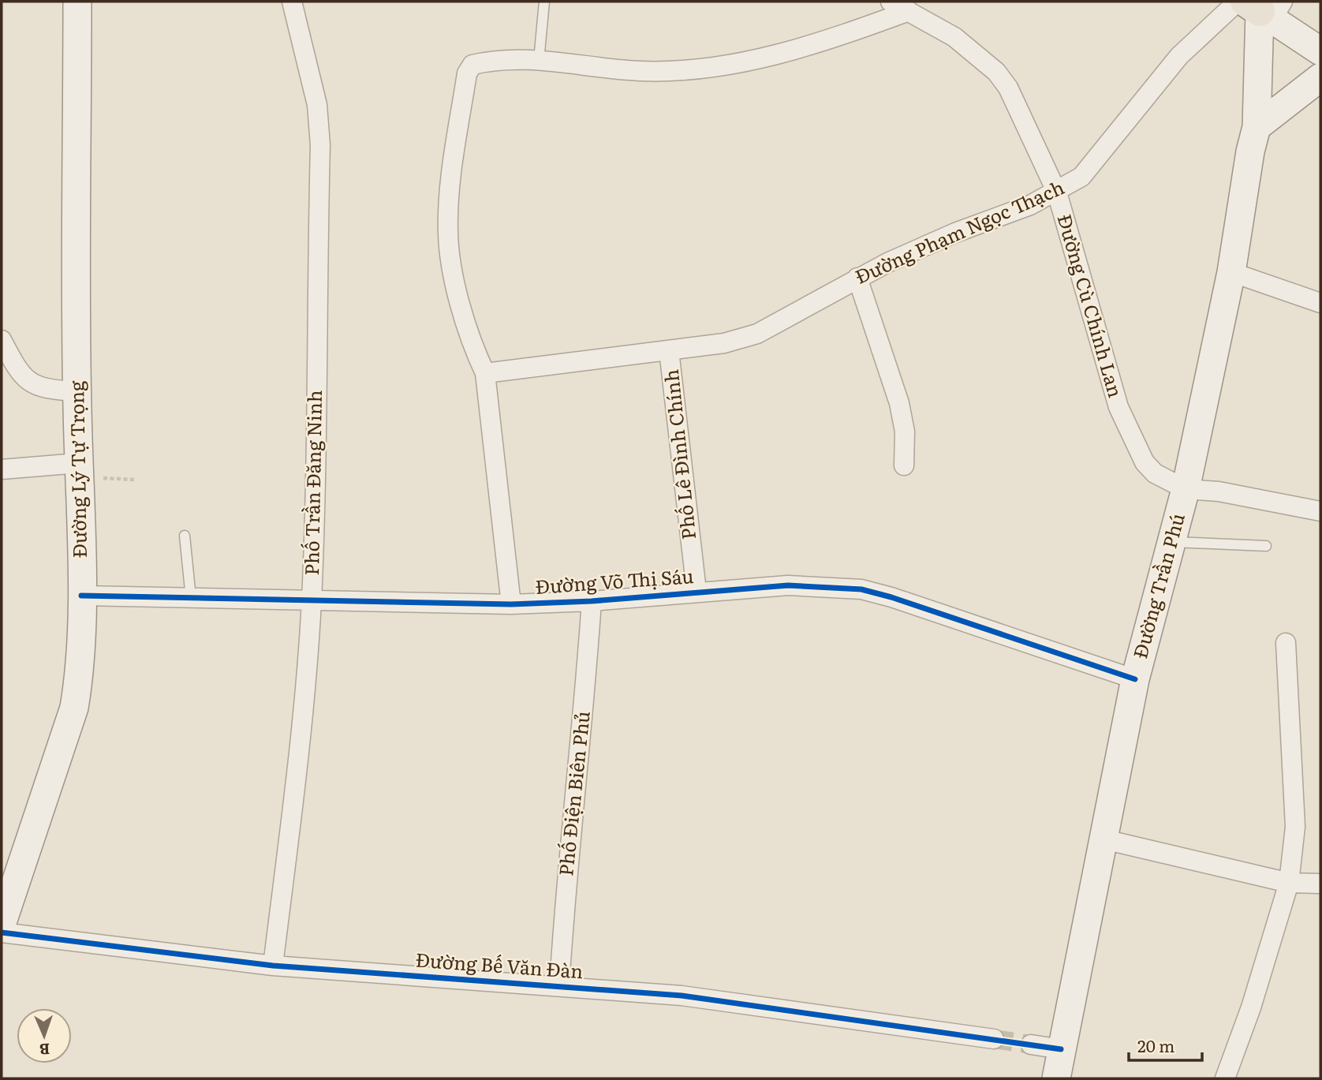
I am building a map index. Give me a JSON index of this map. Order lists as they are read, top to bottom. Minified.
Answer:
{"streets":{"main road":["Đường Lý Tự Trọng","Đường Trần Phú"],"street":["Đường Phạm Ngọc Thạch","Đường Cù Chính Lan","Phố Lê Đình Chính","Phố Trần Đăng Ninh","Đường Võ Thị Sáu","Phố Điện Biên Phủ","Đường Bế Văn Đàn"]},"crossings":[["Đường Phạm Ngọc Thạch","Đường Cù Chính Lan"],["Đường Phạm Ngọc Thạch","Phố Lê Đình Chính"],["Đường Phạm Ngọc Thạch","Đường Trần Phú"],["Đường Cù Chính Lan","Đường Trần Phú"],["Phố Lê Đình Chính","Đường Võ Thị Sáu"],["Đường Lý Tự Trọng","Đường Võ Thị Sáu"],["Phố Trần Đăng Ninh","Đường Võ Thị Sáu"],["Phố Trần Đăng Ninh","Đường Bế Văn Đàn"],["Đường Võ Thị Sáu","Đường Trần Phú"],["Đường Võ Thị Sáu","Phố Điện Biên Phủ"],["Phố Điện Biên Phủ","Đường Bế Văn Đàn"]],"scale_bar":"20 m","north":"bottom"}
